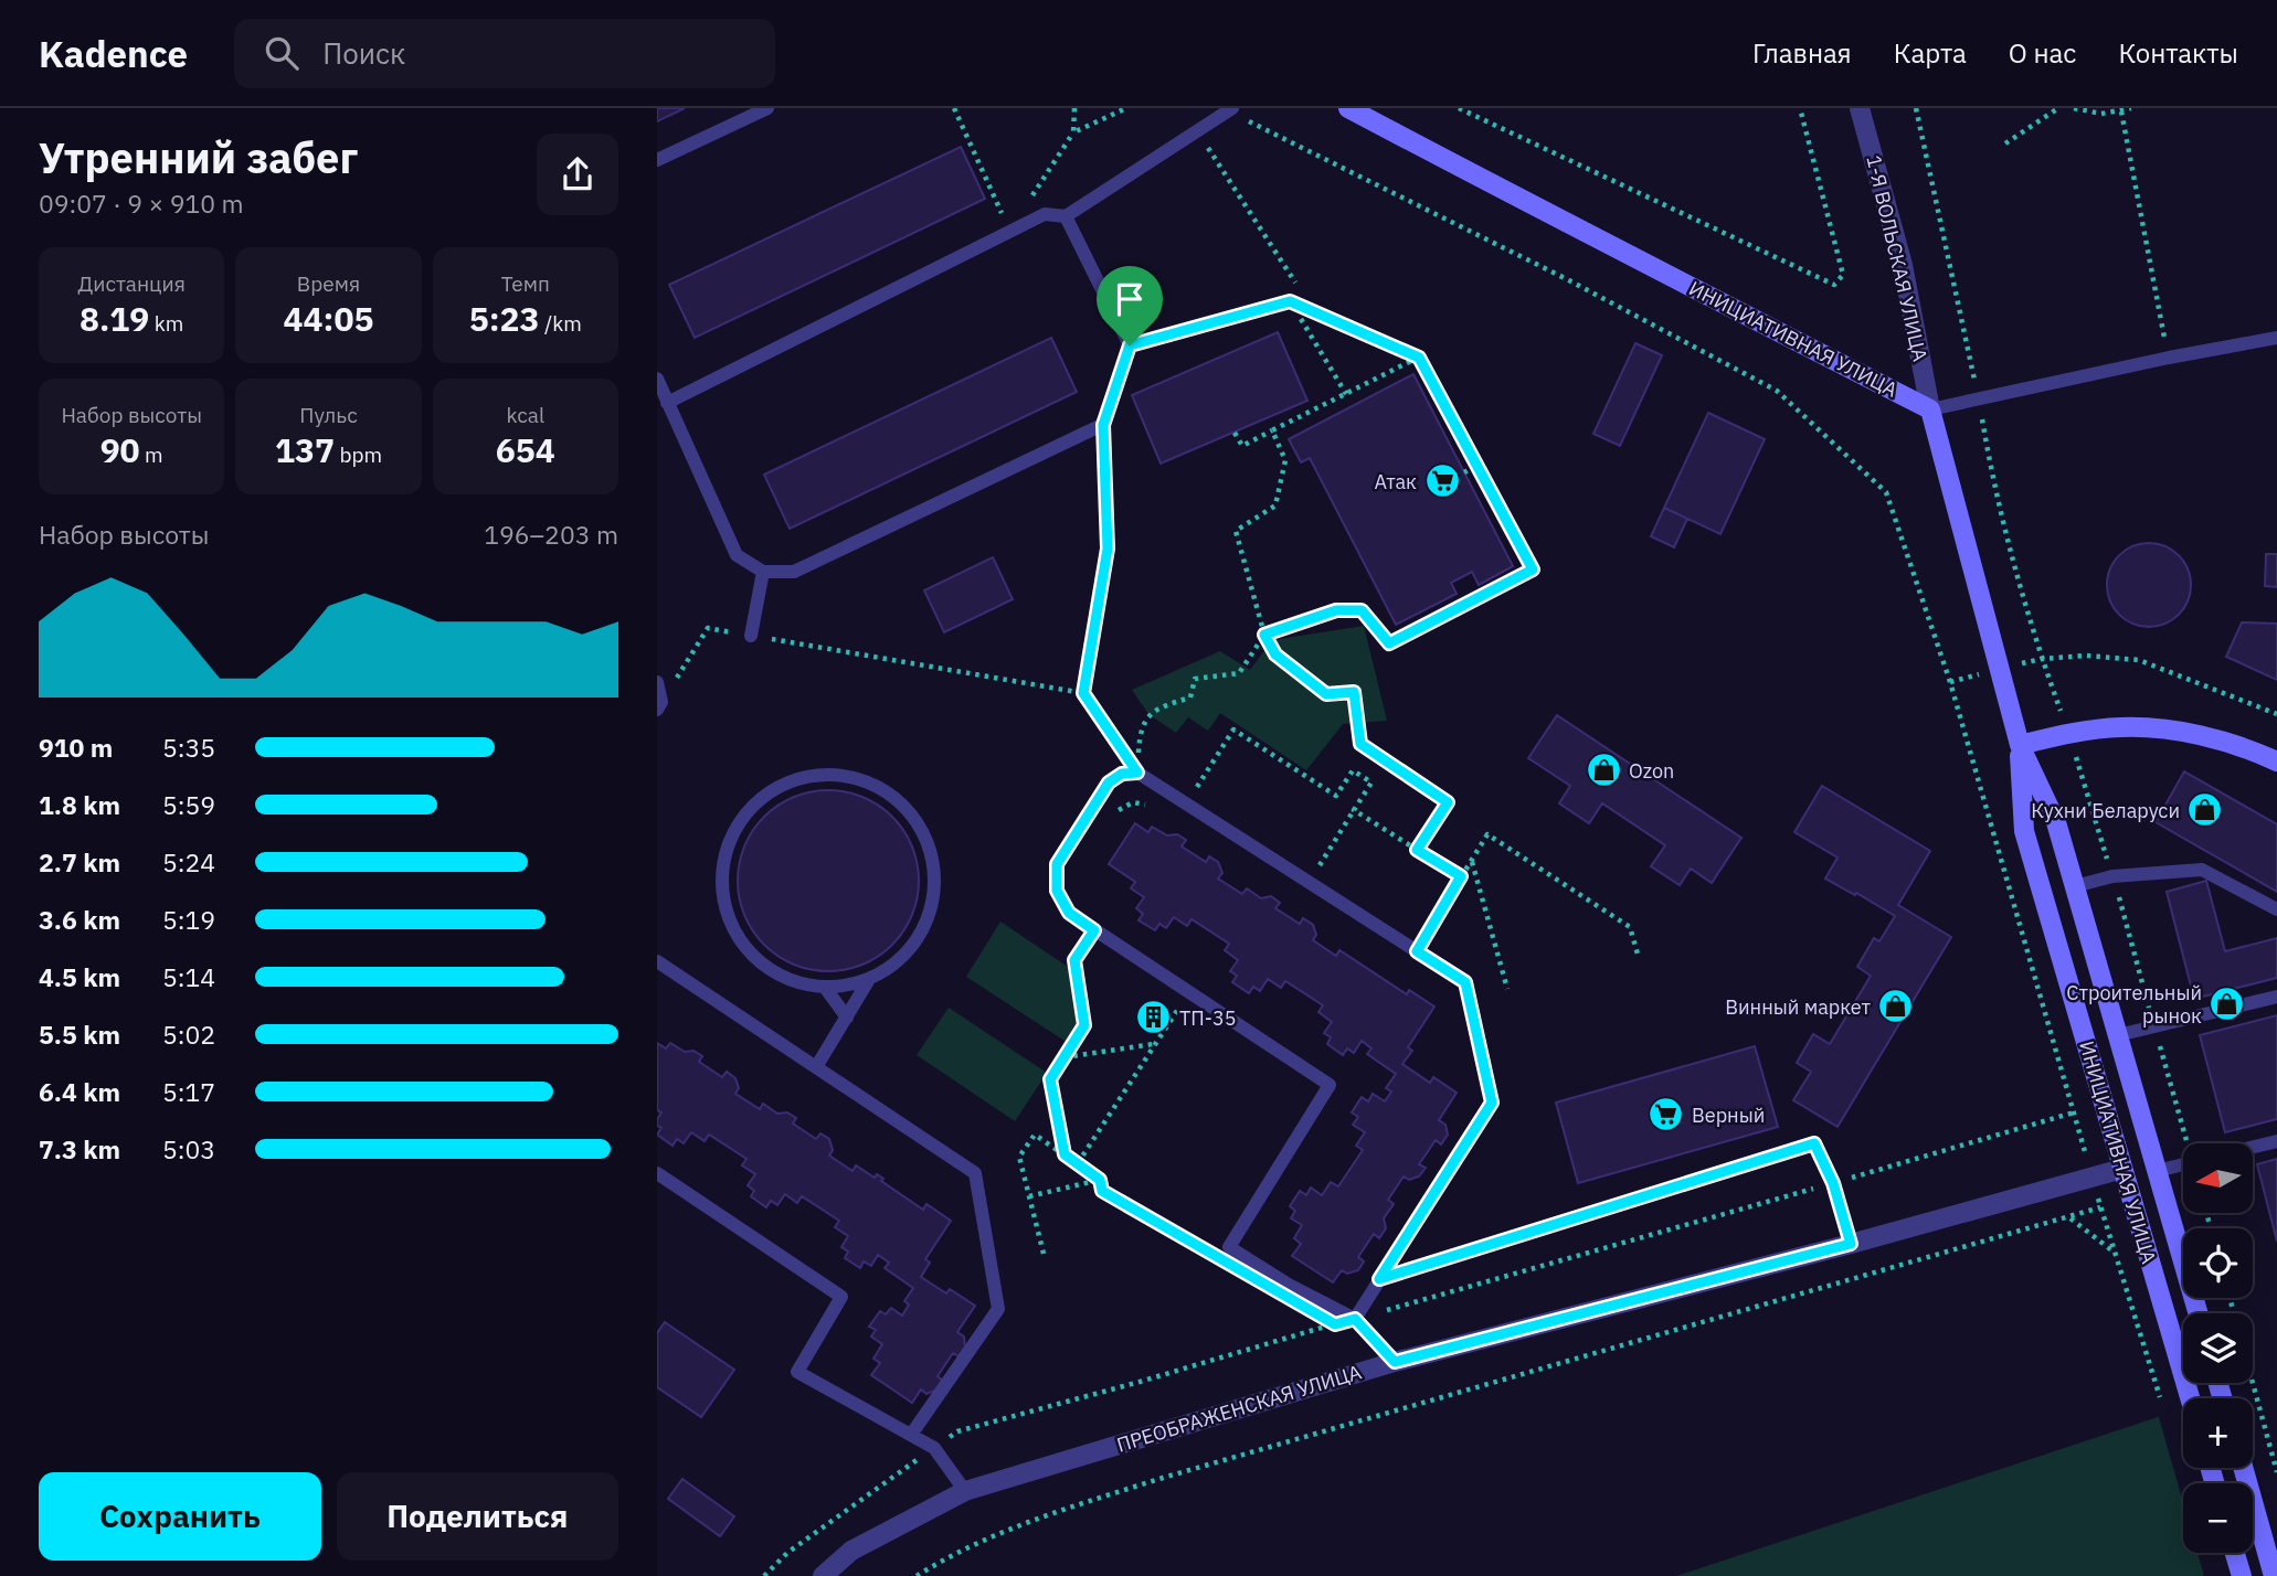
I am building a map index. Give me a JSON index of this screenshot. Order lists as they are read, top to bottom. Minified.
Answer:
{"streets":{"main road":["ИНИЦИАТИВНАЯ УЛИЦА"],"street":["1-Я ВОЛЬСКАЯ УЛИЦА","ПРЕОБРАЖЕНСКАЯ УЛИЦА"]},"crossings":[["1-Я ВОЛЬСКАЯ УЛИЦА","ИНИЦИАТИВНАЯ УЛИЦА"],["ИНИЦИАТИВНАЯ УЛИЦА","ПРЕОБРАЖЕНСКАЯ УЛИЦА"]],"places":{"supermarket":["Атак","Верный"],"shop":["Ozon","Кухни Беларуси","Строительный рынок","Винный маркет"],"building":["ТП-35"]},"north":"left","page":{"header":"Kadence","search":"Поиск","nav":["Главная","Карта","О нас","Контакты"],"heading":["Утренний забег","09:07 · 9 × 910 m"],"stats":[["Дистанция","8.19 km"],["Время","44:05"],["Темп","5:23 /km"],["Набор высоты","90 m"],["Пульс","137 bpm"],["kcal","654"]],"chart":["Набор высоты","196–203 m"],"list":[{"name":"910 m","note":"5:35"},{"name":"1.8 km","note":"5:59"},{"name":"2.7 km","note":"5:24"},{"name":"3.6 km","note":"5:19"},{"name":"4.5 km","note":"5:14"},{"name":"5.5 km","note":"5:02"},{"name":"6.4 km","note":"5:17"},{"name":"7.3 km","note":"5:03"}],"map_buttons":["+","−"],"buttons":["Сохранить","Поделиться"]}}
